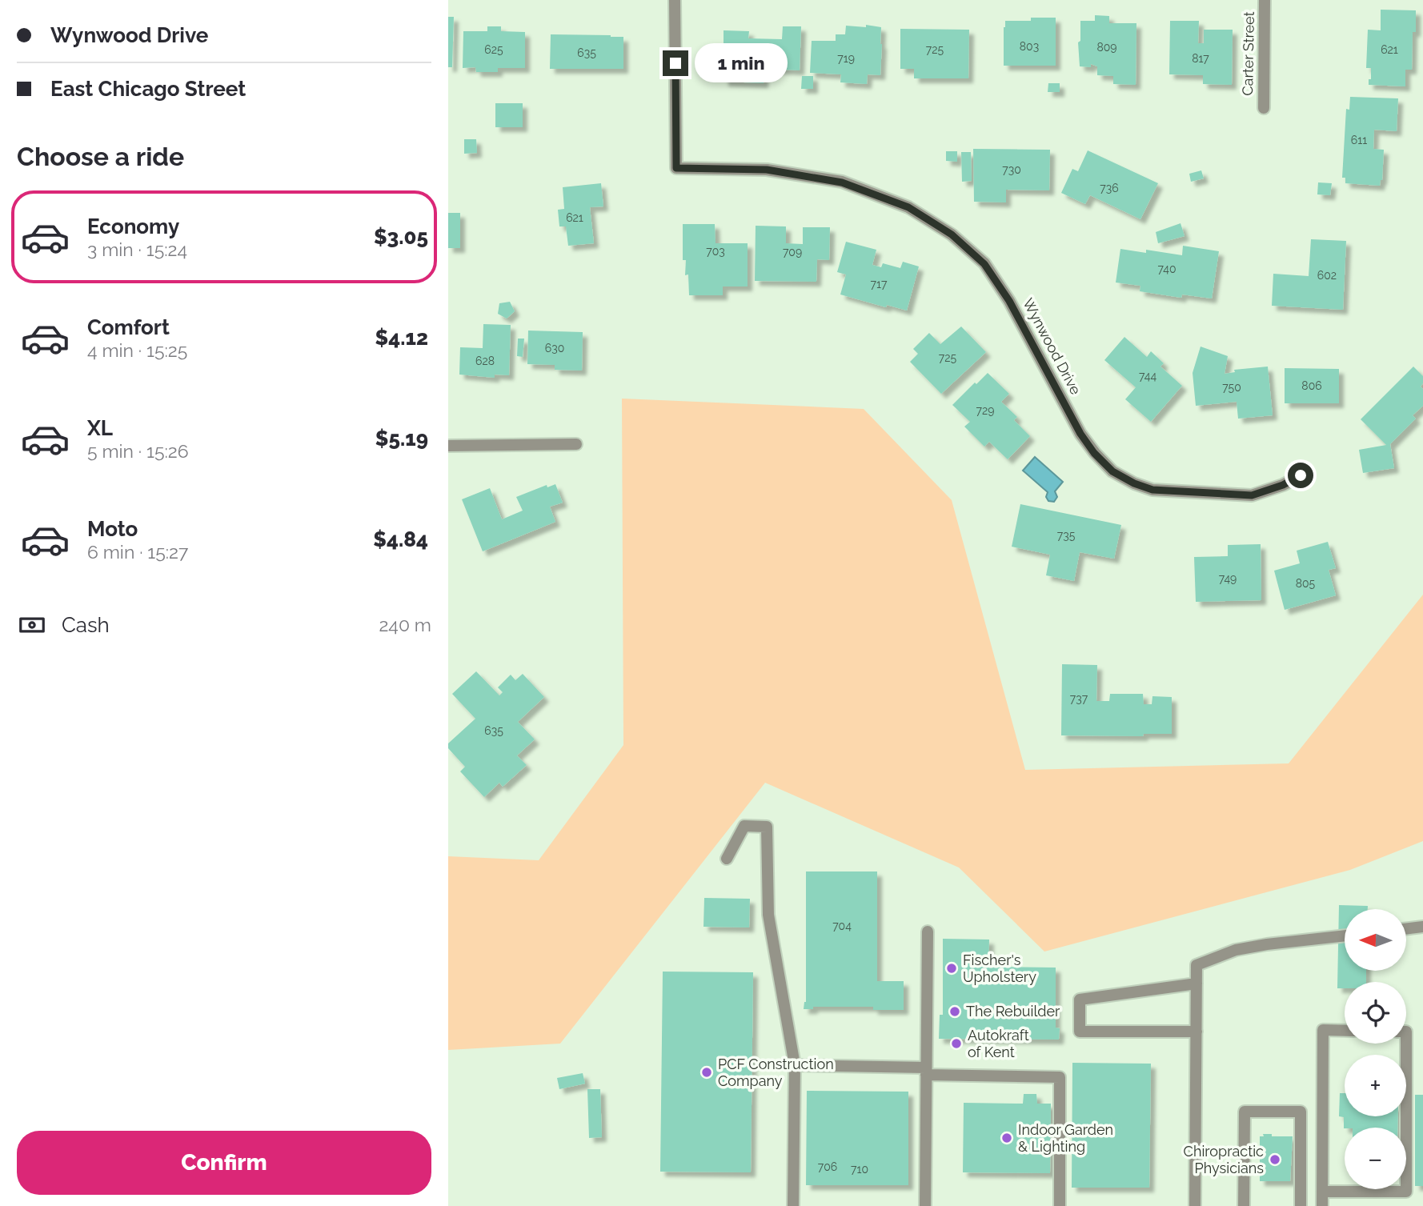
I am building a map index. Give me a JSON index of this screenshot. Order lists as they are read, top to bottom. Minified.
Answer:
{"streets":{"street":["Carter Street","Wynwood Drive"]},"places":["Fischer's Upholstery","The Rebuilder","Autokraft of Kent","PCF Construction Company","Indoor Garden & Lighting","Chiropractic Physicians"],"house_numbers":["803","809","625","725","621","635","719","817","611","730","736","621","703","709","740","602","717","630","725","628","744","806","750","729","735","749","805","737","635","704","706","710"],"north":"left","page":{"banner":["Wynwood Drive","East Chicago Street"],"bubble":"1 min","heading":"Choose a ride","list":[{"name":"Economy","note":"3 min · 15:24","value":"$3.05"},{"name":"Comfort","note":"4 min · 15:25","value":"$4.12"},{"name":"XL","note":"5 min · 15:26","value":"$5.19"},{"name":"Moto","note":"6 min · 15:27","value":"$4.84"}],"pay":["Cash","240 m"],"map_buttons":["+","−"],"buttons":"Confirm"}}
